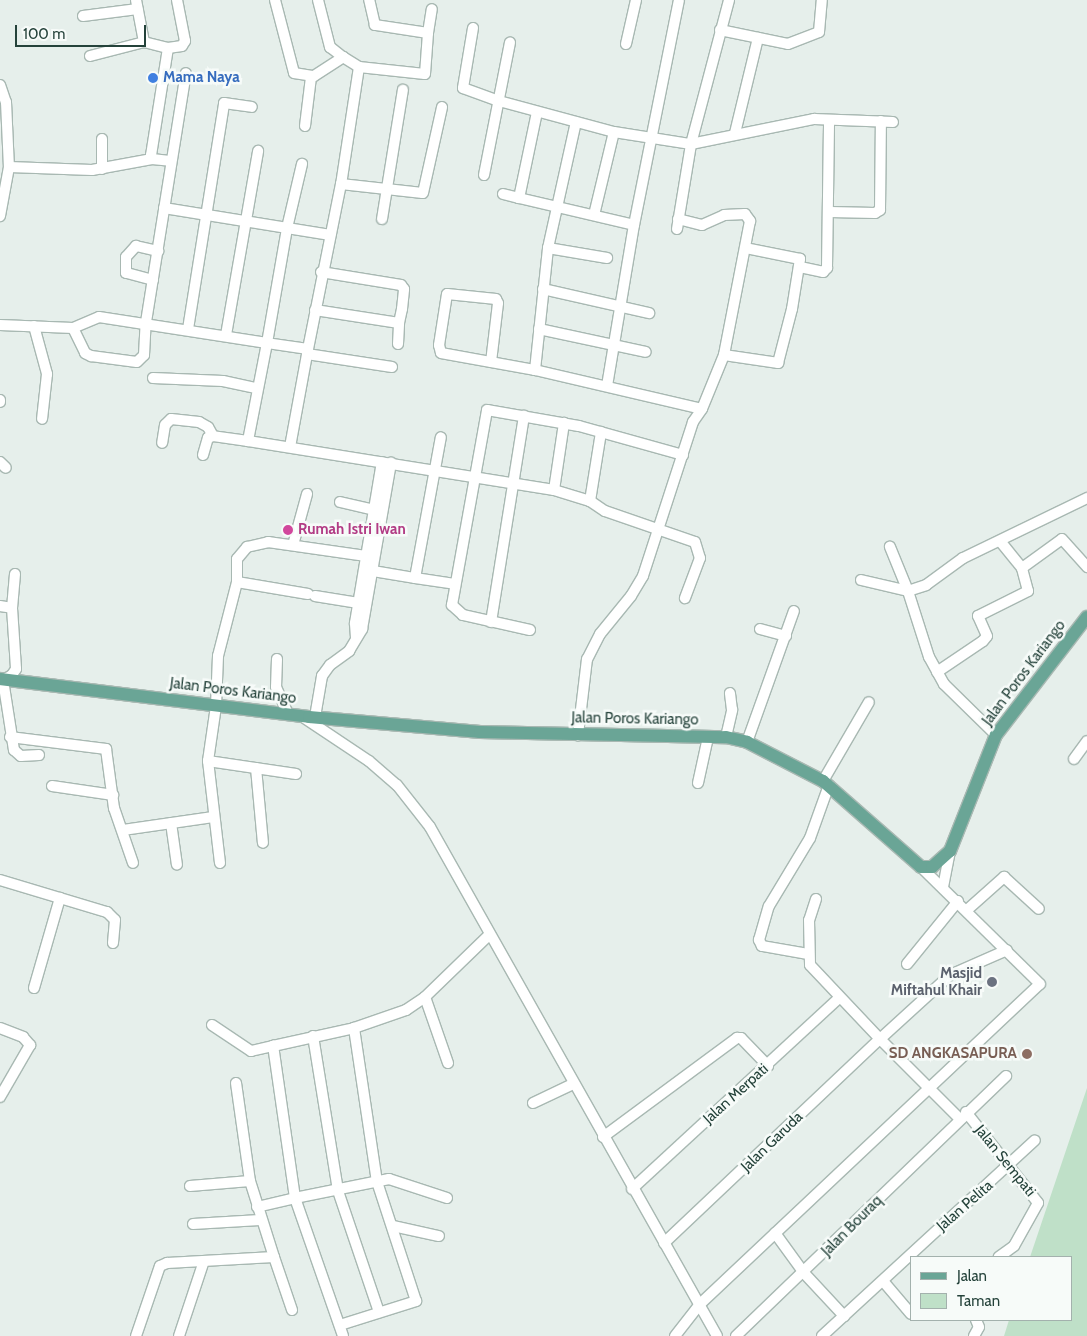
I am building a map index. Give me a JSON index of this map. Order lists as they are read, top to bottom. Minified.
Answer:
{"streets":{"main road":["Jalan Poros Kariango"],"street":["Jalan Merpati","Jalan Garuda","Jalan Sempati","Jalan Pelita","Jalan Bouraq"]},"crossings":[["Jalan Merpati","Jalan Sempati"],["Jalan Garuda","Jalan Sempati"],["Jalan Sempati","Jalan Pelita"],["Jalan Sempati","Jalan Bouraq"]],"places":["Mama Naya","Rumah Istri Iwan","Masjid Miftahul Khair","SD ANGKASAPURA"],"legend":["Jalan","Taman"],"scale_bar":"100 m"}
